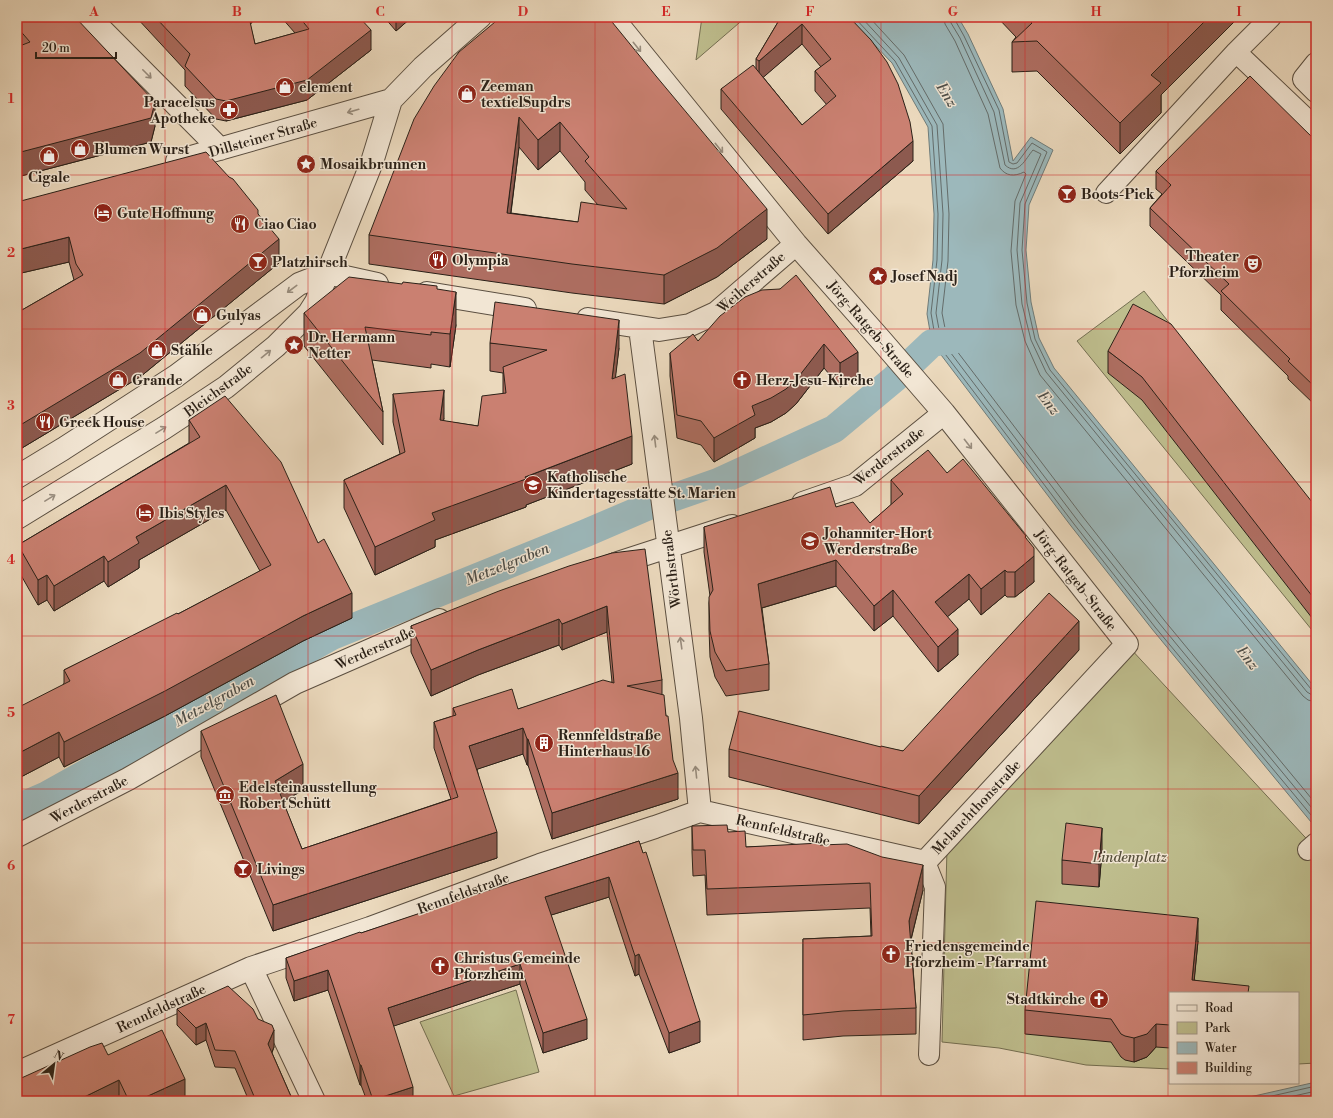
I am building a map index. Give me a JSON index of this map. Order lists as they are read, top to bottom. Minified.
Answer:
{"streets":{"street":["Dillsteiner Straße","Weiherstraße","Jörg-Ratgeb-Straße","Bleichstraße","Werderstraße","Wörthstraße","Melanchthonstraße","Rennfeldstraße"]},"crossings":[["Dillsteiner Straße","Bleichstraße"],["Weiherstraße","Jörg-Ratgeb-Straße"],["Weiherstraße","Wörthstraße"],["Jörg-Ratgeb-Straße","Werderstraße"],["Jörg-Ratgeb-Straße","Melanchthonstraße"],["Wörthstraße","Rennfeldstraße"],["Melanchthonstraße","Rennfeldstraße"]],"one_way":["Jörg-Ratgeb-Straße","Wörthstraße"],"water":["Enz","Metzelgraben"],"parks":["Lindenplatz"],"places":{"shop":["element","Zeeman textielSupdrs","Blumen Wurst","Cigale","Gulyas","Stähle","Grande"],"pharmacy":["Paracelsus Apotheke"],"place":["Mosaikbrunnen","Josef Nadj","Dr. Hermann Netter"],"bar":["Boots-Pick","Platzhirsch","Livings"],"hotel":["Gute Hoffnung","Ibis Styles"],"restaurant":["Ciao Ciao","Olympia","Greek House"],"theatre":["Theater Pforzheim"],"church":["Herz-Jesu-Kirche","Friedensgemeinde Pforzheim - Pfarramt","Christus Gemeinde Pforzheim","Stadtkirche"],"school or university":["Katholische Kindertagesstätte St. Marien","Johanniter-Hort Werderstraße"],"building":["Rennfeldstraße Hinterhaus 16"],"museum":["Edelsteinausstellung Robert Schütt"]},"legend":["Road","Park","Water","Building"],"scale_bar":"20 m","north":"top right","grid":{"columns":["A","B","C","D","E","F","G","H","I"],"rows":["1","2","3","4","5","6","7"]}}
